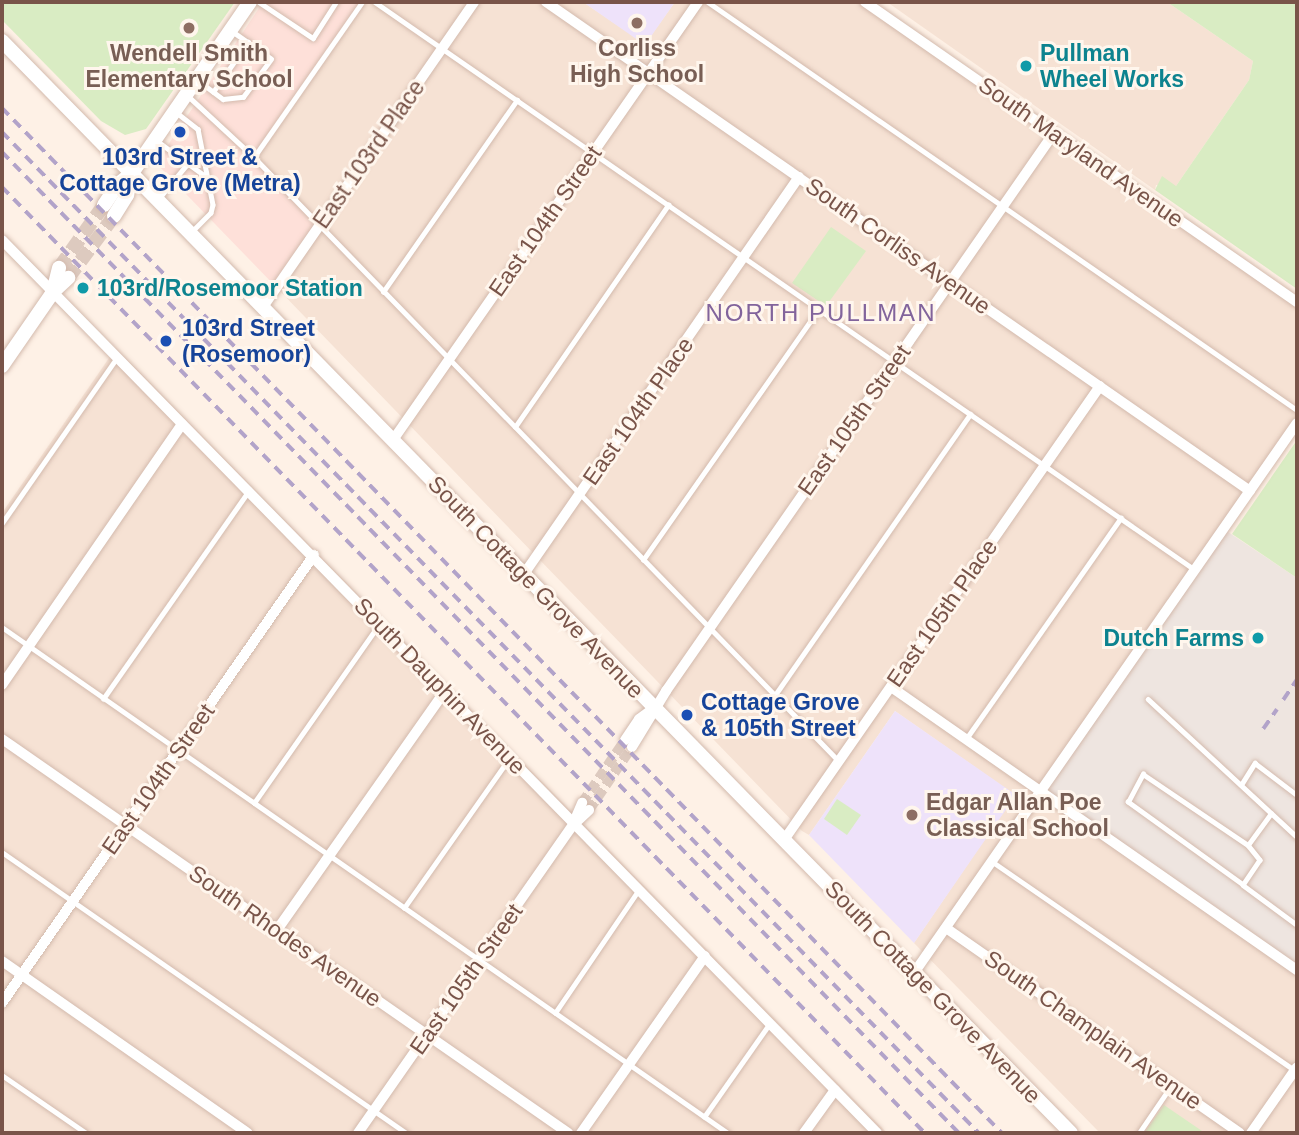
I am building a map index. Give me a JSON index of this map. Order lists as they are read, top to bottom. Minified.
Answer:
{"streets":{"street":["South Maryland Avenue","East 103rd Place","East 104th Street","South Corliss Avenue","East 104th Place","East 105th Street","South Cottage Grove Avenue","East 105th Place","South Dauphin Avenue","South Rhodes Avenue","South Champlain Avenue"]},"crossings":[["South Maryland Avenue","East 105th Street"],["East 103rd Place","South Cottage Grove Avenue"],["East 104th Street","South Corliss Avenue"],["East 104th Street","South Cottage Grove Avenue"],["East 104th Street","South Dauphin Avenue"],["East 104th Street","South Rhodes Avenue"],["South Corliss Avenue","East 104th Place"],["South Corliss Avenue","East 105th Street"],["South Corliss Avenue","East 105th Place"],["East 104th Place","South Cottage Grove Avenue"],["East 105th Street","South Cottage Grove Avenue"],["East 105th Street","South Dauphin Avenue"],["East 105th Street","South Rhodes Avenue"],["South Cottage Grove Avenue","East 105th Place"]],"districts":["NORTH PULLMAN"],"places":["Corliss High School","Wendell Smith Elementary School","Pullman Wheel Works","103rd Street & Cottage Grove (Metra)","103rd/Rosemoor Station","103rd Street (Rosemoor)","Dutch Farms","Cottage Grove & 105th Street","Edgar Allan Poe Classical School"]}
